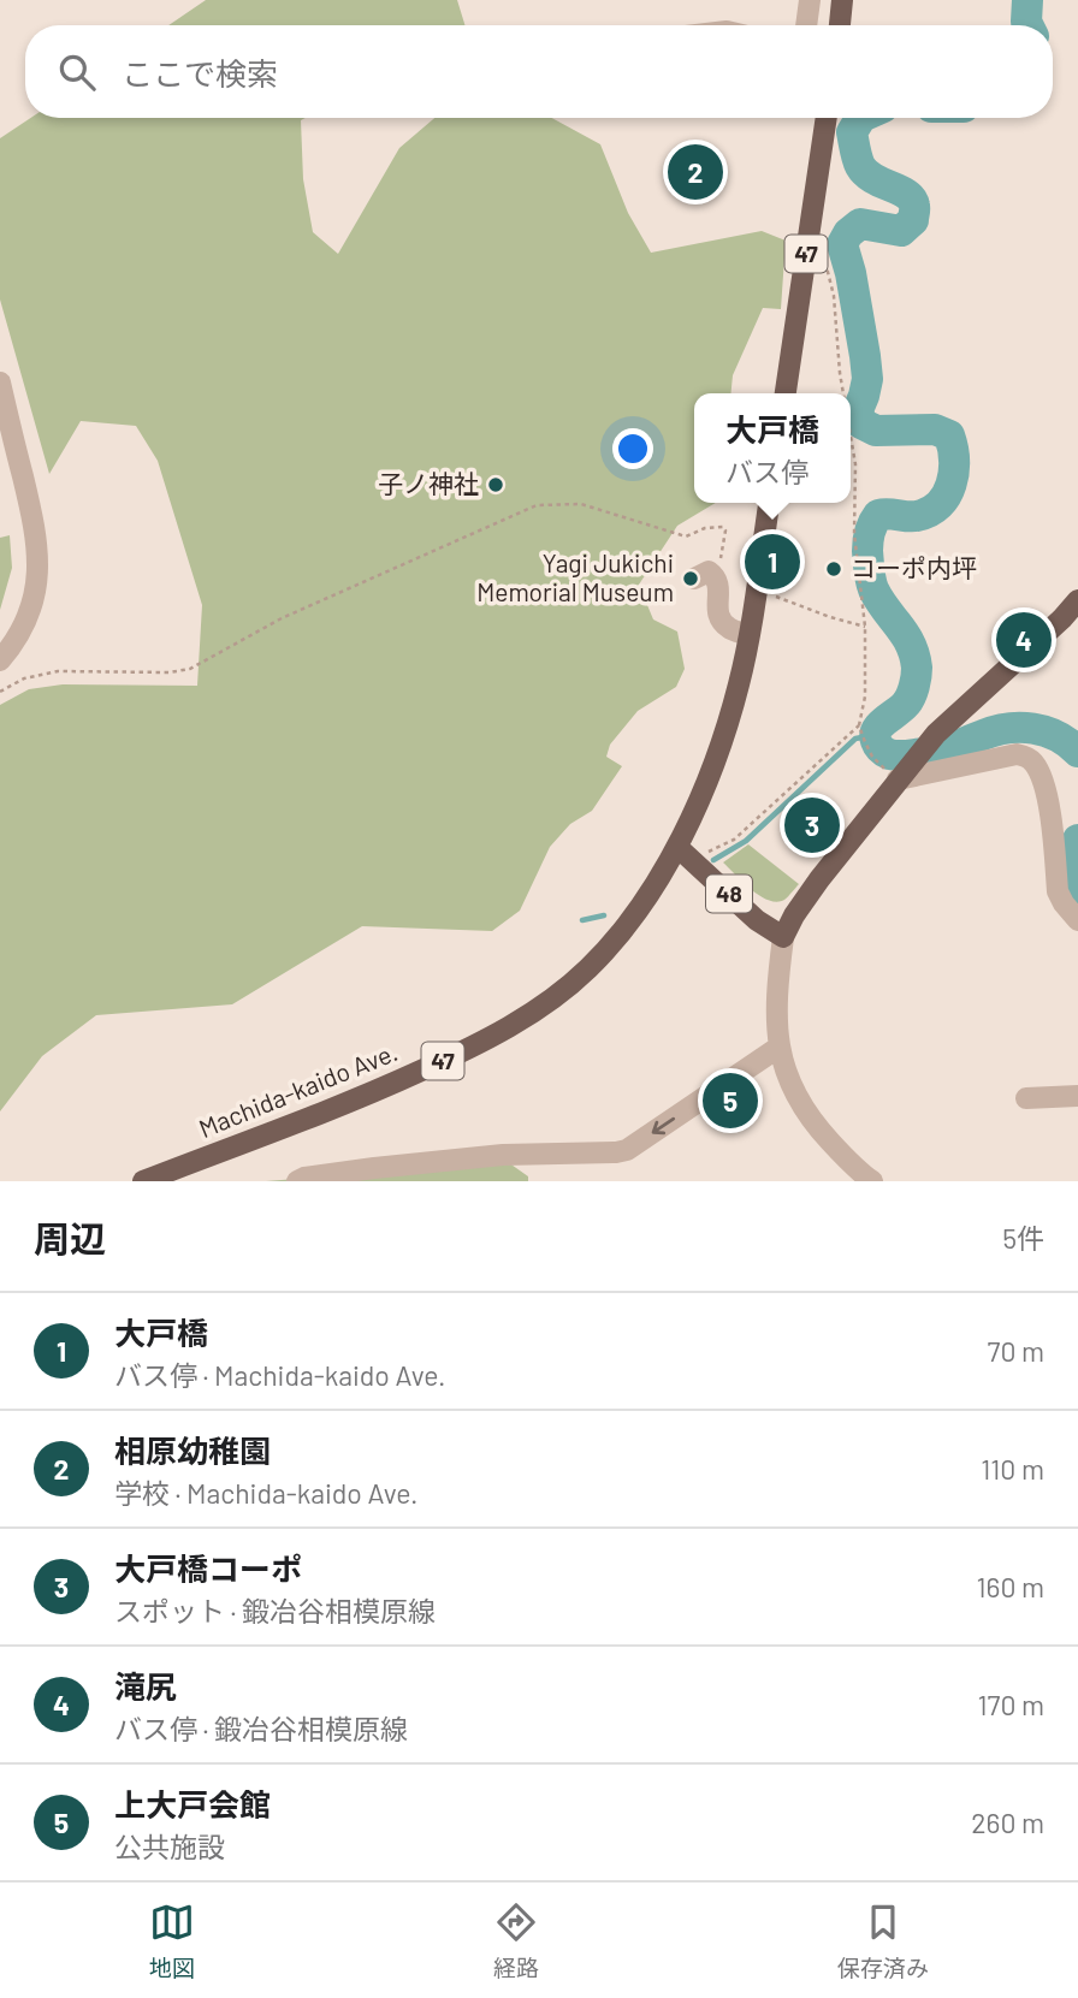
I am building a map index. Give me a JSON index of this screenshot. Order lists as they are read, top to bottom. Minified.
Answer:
{"streets":{"main road":["47","48","Machida-kaido Ave."]},"crossings":[["48","Machida-kaido Ave."]],"places":["子ノ神社","コーポ内坪","Yagi Jukichi Memorial Museum"],"page":{"search":"ここで検索","pins":["2","1","4","3","5"],"popup":["大戸橋","バス停"],"heading":["周辺","5件"],"list":[{"mark":"1","name":"大戸橋","note":"バス停 · Machida-kaido Ave.","value":"70 m"},{"mark":"2","name":"相原幼稚園","note":"学校 · Machida-kaido Ave.","value":"110 m"},{"mark":"3","name":"大戸橋コーポ","note":"スポット · 鍛冶谷相模原線","value":"160 m"},{"mark":"4","name":"滝尻","note":"バス停 · 鍛冶谷相模原線","value":"170 m"},{"mark":"5","name":"上大戸会館","note":"公共施設","value":"260 m"}],"nav":["地図","経路","保存済み"]}}
